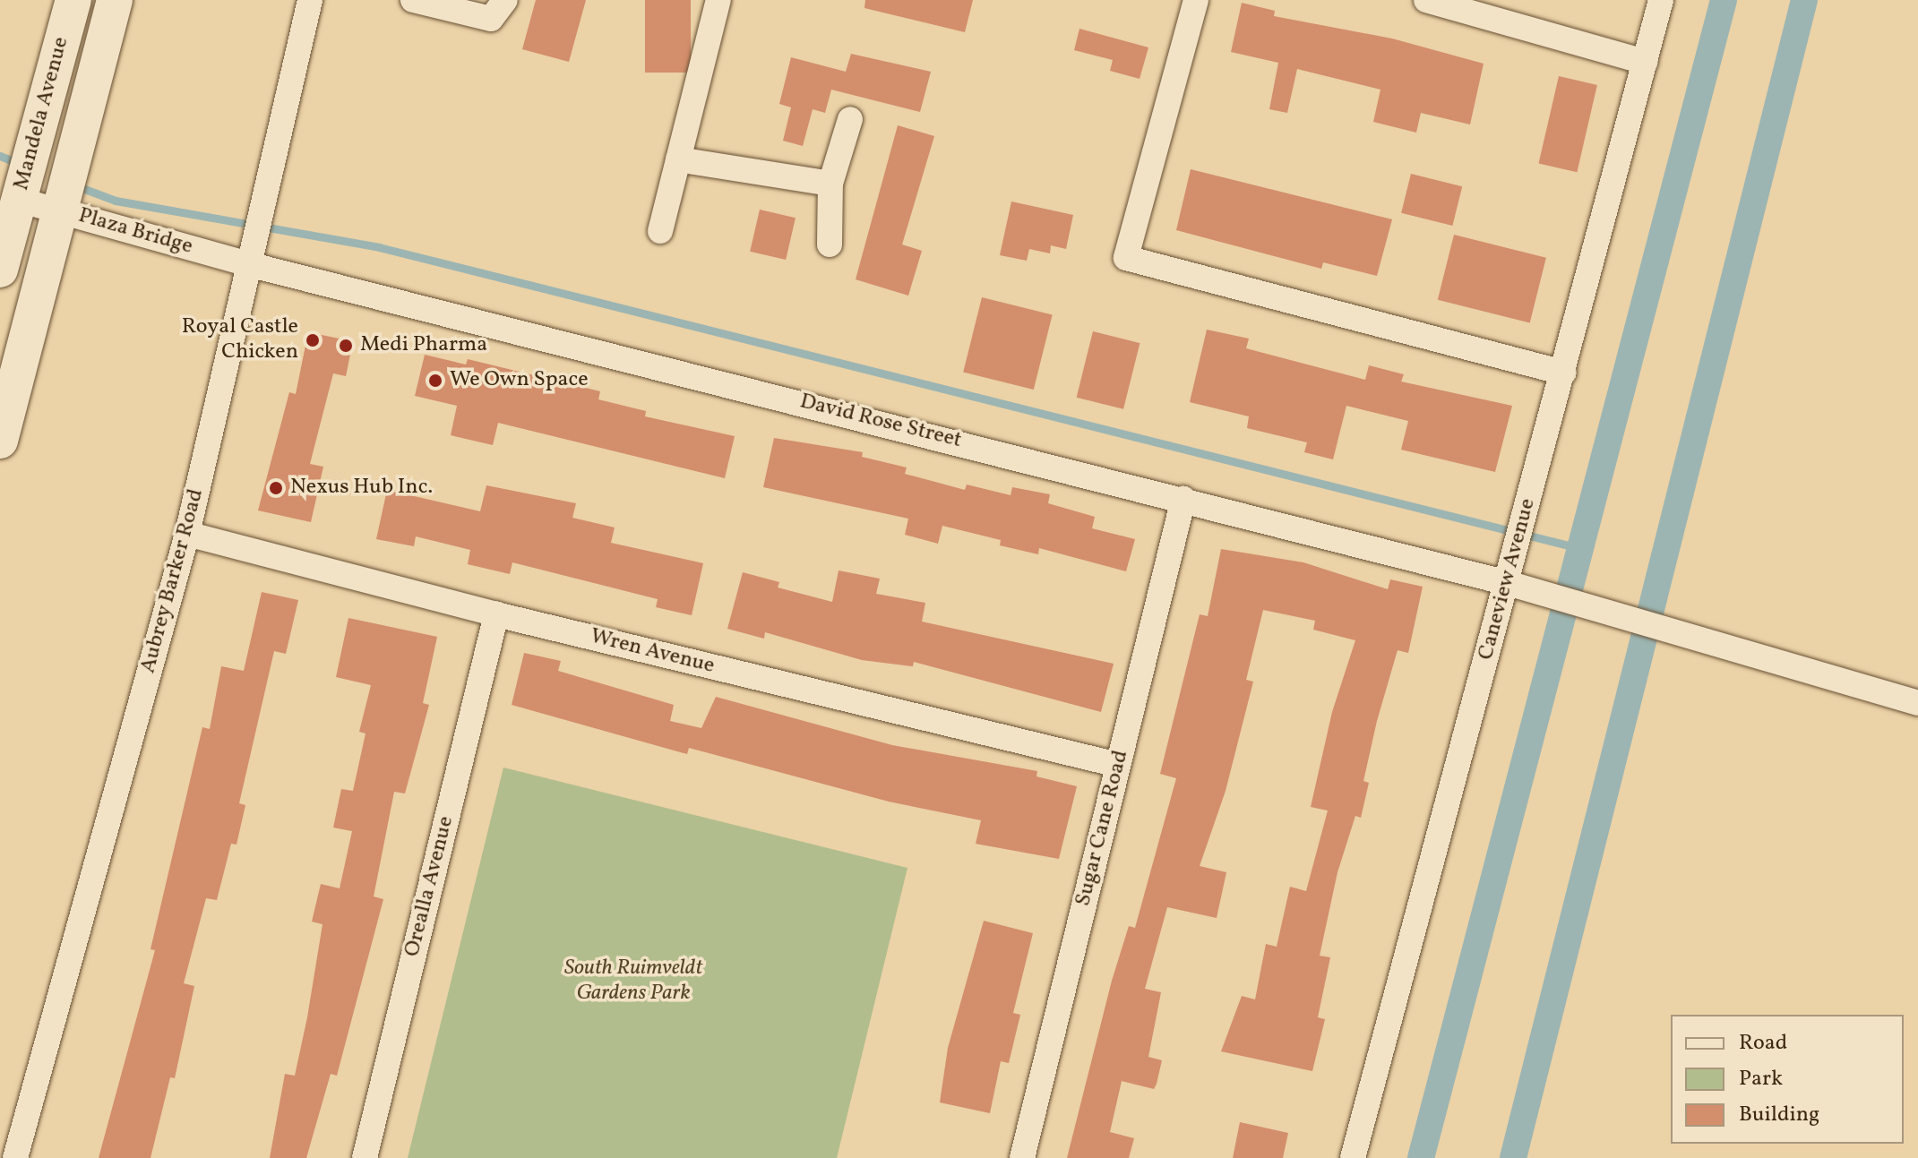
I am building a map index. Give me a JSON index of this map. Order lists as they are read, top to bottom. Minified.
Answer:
{"streets":{"main road":["Mandela Avenue"],"street":["Plaza Bridge","David Rose Street","Caneview Avenue","Aubrey Barker Road","Wren Avenue","Sugar Cane Road","Orealla Avenue"]},"crossings":[["Mandela Avenue","Plaza Bridge"],["Plaza Bridge","David Rose Street"],["Plaza Bridge","Aubrey Barker Road"],["David Rose Street","Caneview Avenue"],["David Rose Street","Aubrey Barker Road"],["David Rose Street","Sugar Cane Road"],["Aubrey Barker Road","Wren Avenue"],["Wren Avenue","Sugar Cane Road"],["Wren Avenue","Orealla Avenue"]],"parks":["South Ruimveldt Gardens Park"],"places":["Royal Castle Chicken","Medi Pharma","We Own Space","Nexus Hub Inc."],"legend":["Road","Park","Building"]}
